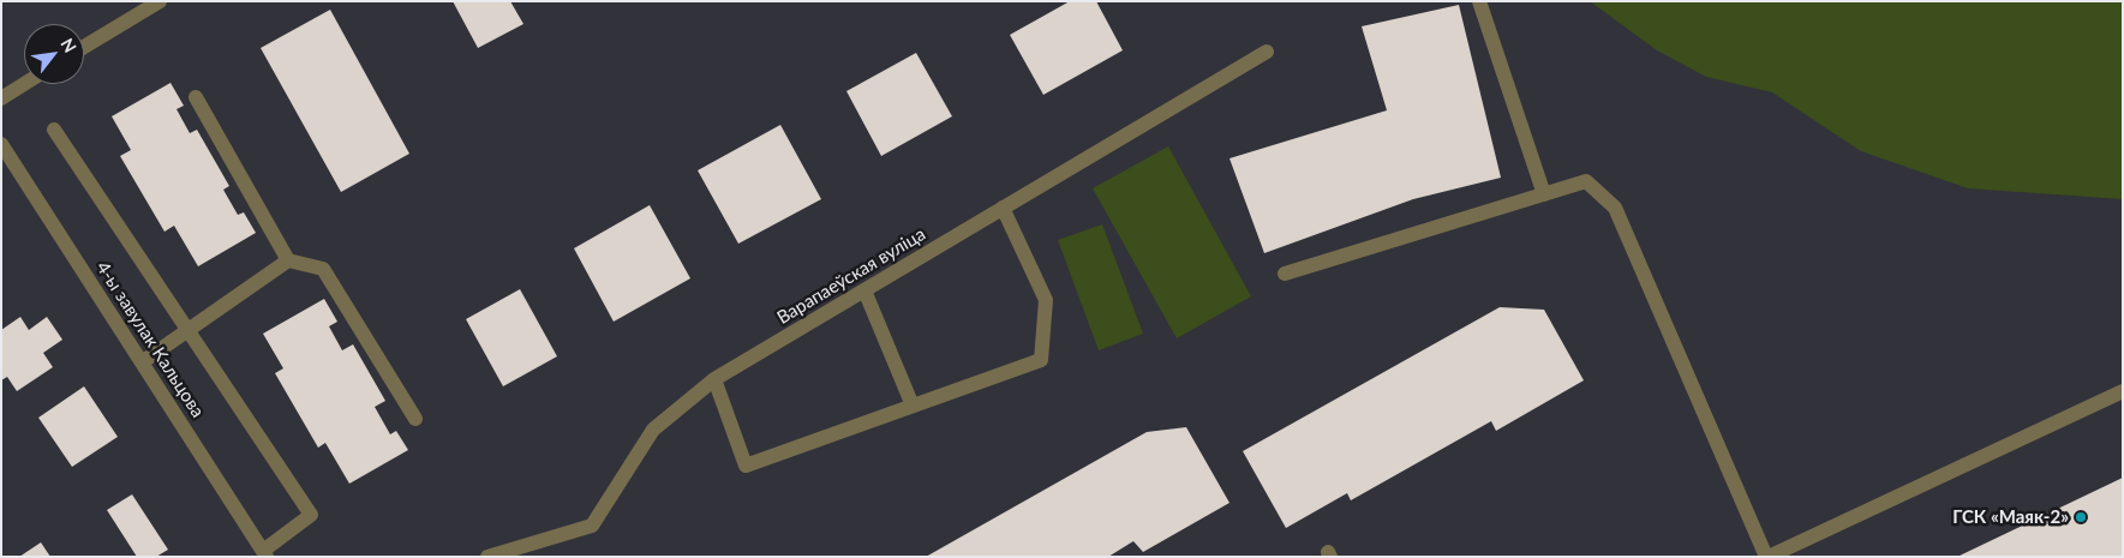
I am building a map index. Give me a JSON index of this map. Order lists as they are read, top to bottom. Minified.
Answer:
{"streets":{"street":["Варапаеўская вуліца","4-ы завулак Кальцова"]},"places":["ГСК «Маяк-2»"],"north":"top right"}
